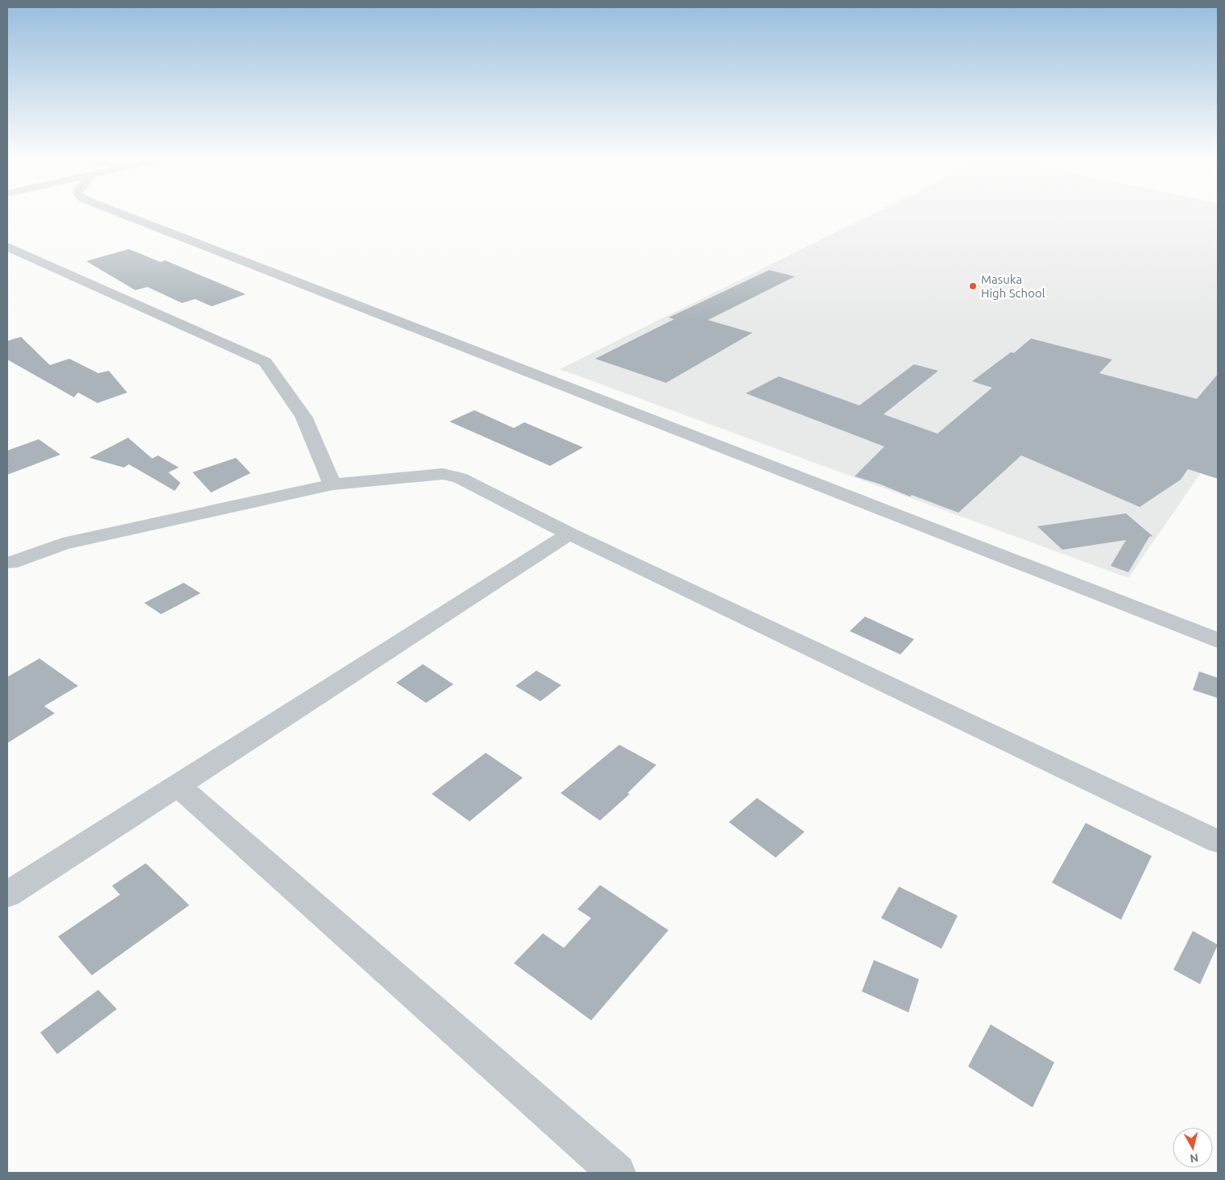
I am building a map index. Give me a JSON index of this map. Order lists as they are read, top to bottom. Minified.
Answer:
{"places":["Masuka High School"],"north":"bottom"}
